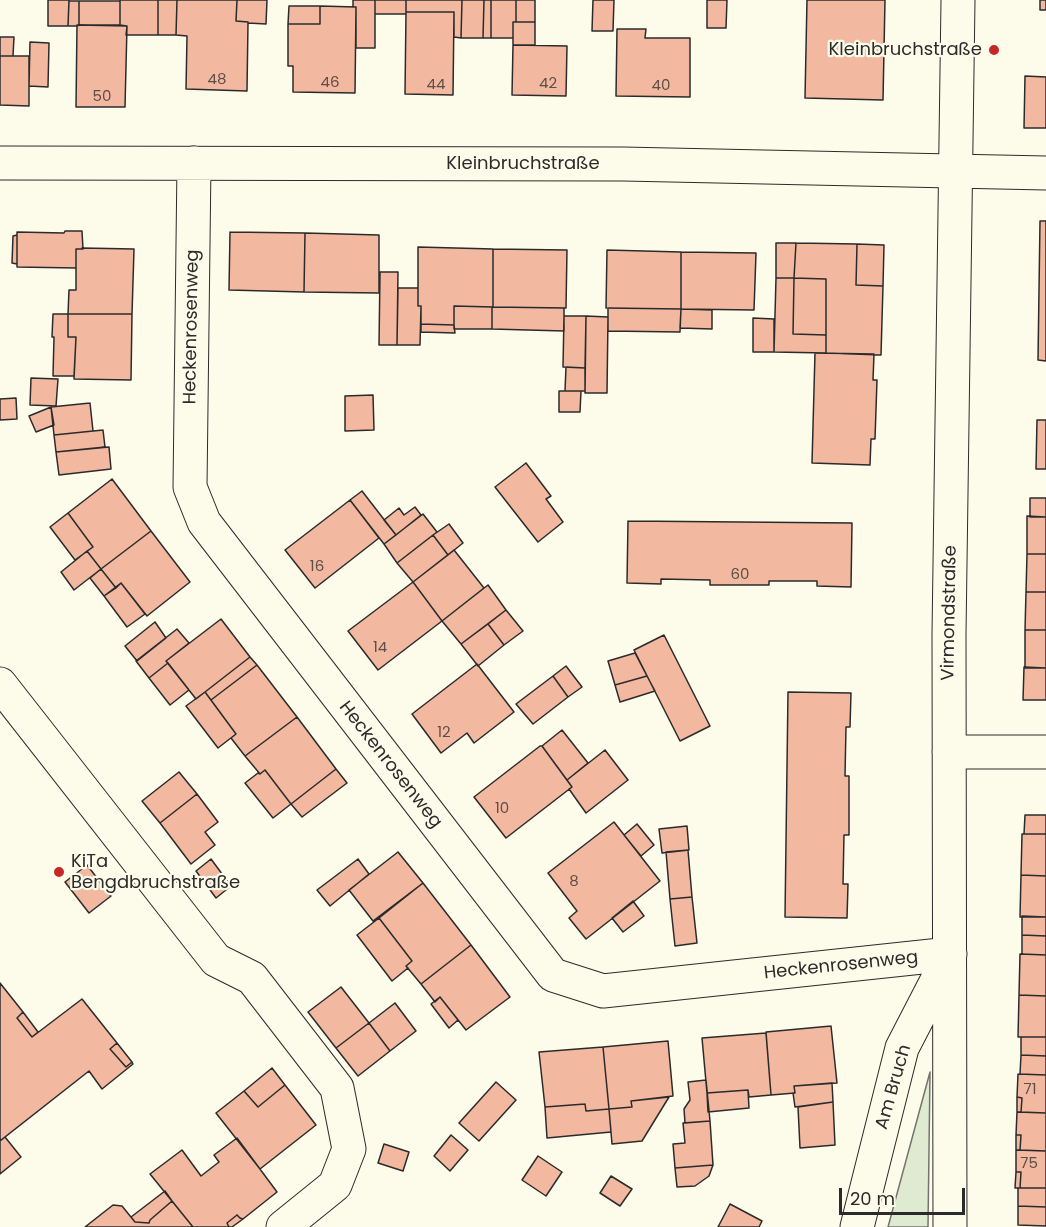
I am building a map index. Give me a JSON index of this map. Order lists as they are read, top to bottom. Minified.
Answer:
{"streets":{"street":["Kleinbruchstraße","Heckenrosenweg","Virmondstraße","Am Bruch"]},"crossings":[["Kleinbruchstraße","Heckenrosenweg"],["Kleinbruchstraße","Virmondstraße"],["Heckenrosenweg","Virmondstraße"],["Heckenrosenweg","Am Bruch"],["Virmondstraße","Am Bruch"]],"places":["Kleinbruchstraße","KiTa Bengdbruchstraße"],"house_numbers":["48","46","42","44","40","50","16","60","14","12","10","8","71","75"],"scale_bar":"20 m"}
